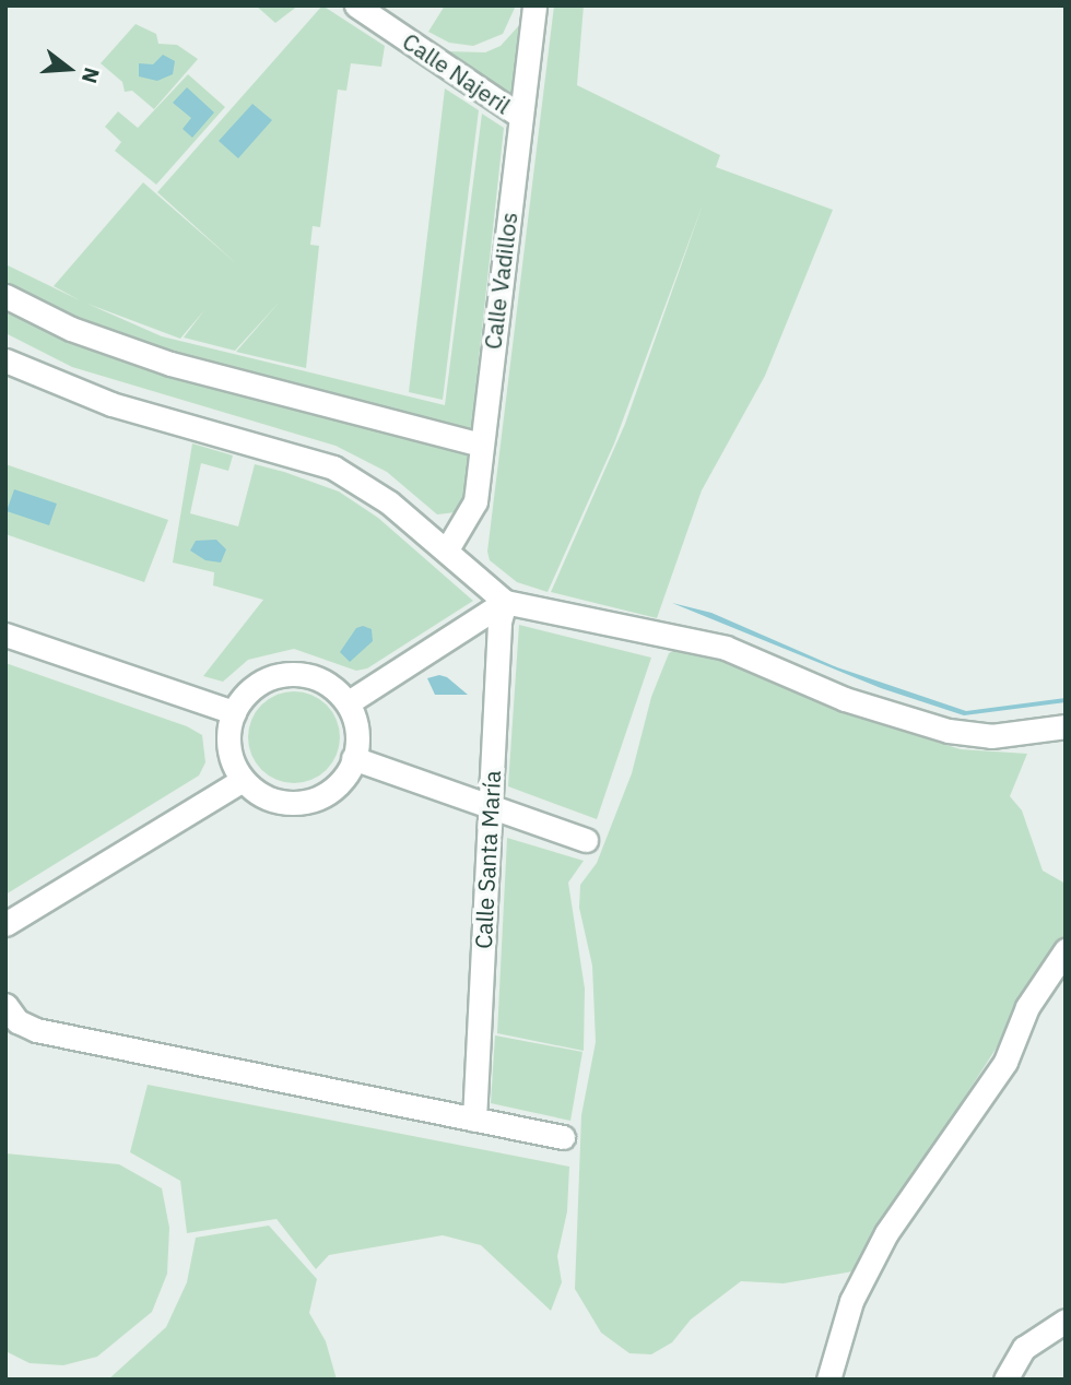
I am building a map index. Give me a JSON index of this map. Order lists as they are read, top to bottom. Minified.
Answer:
{"streets":{"street":["Calle Najeril","Calle Vadillos","Calle Santa María"]},"crossings":[["Calle Najeril","Calle Vadillos"]],"north":"right"}
